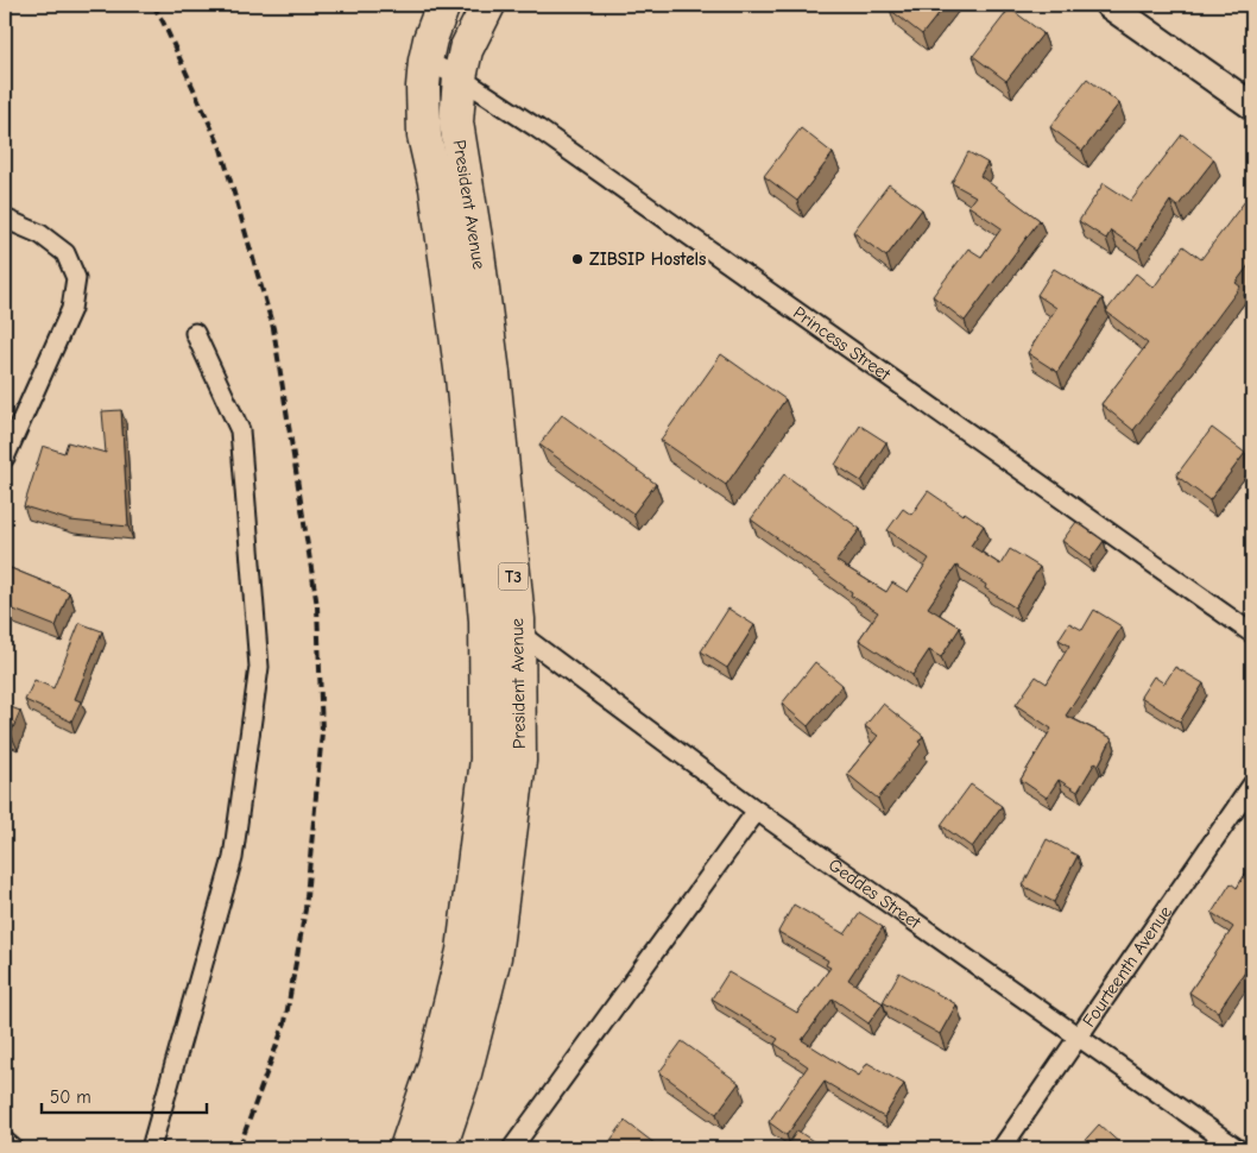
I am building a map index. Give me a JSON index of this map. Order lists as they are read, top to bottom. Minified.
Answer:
{"streets":{"highway":["President Avenue","T3"],"street":["Princess Street","Geddes Street","Fourteenth Avenue"]},"crossings":[["President Avenue","Princess Street"],["President Avenue","Geddes Street"],["Geddes Street","Fourteenth Avenue"]],"places":["ZIBSIP Hostels"],"scale_bar":"50 m"}
